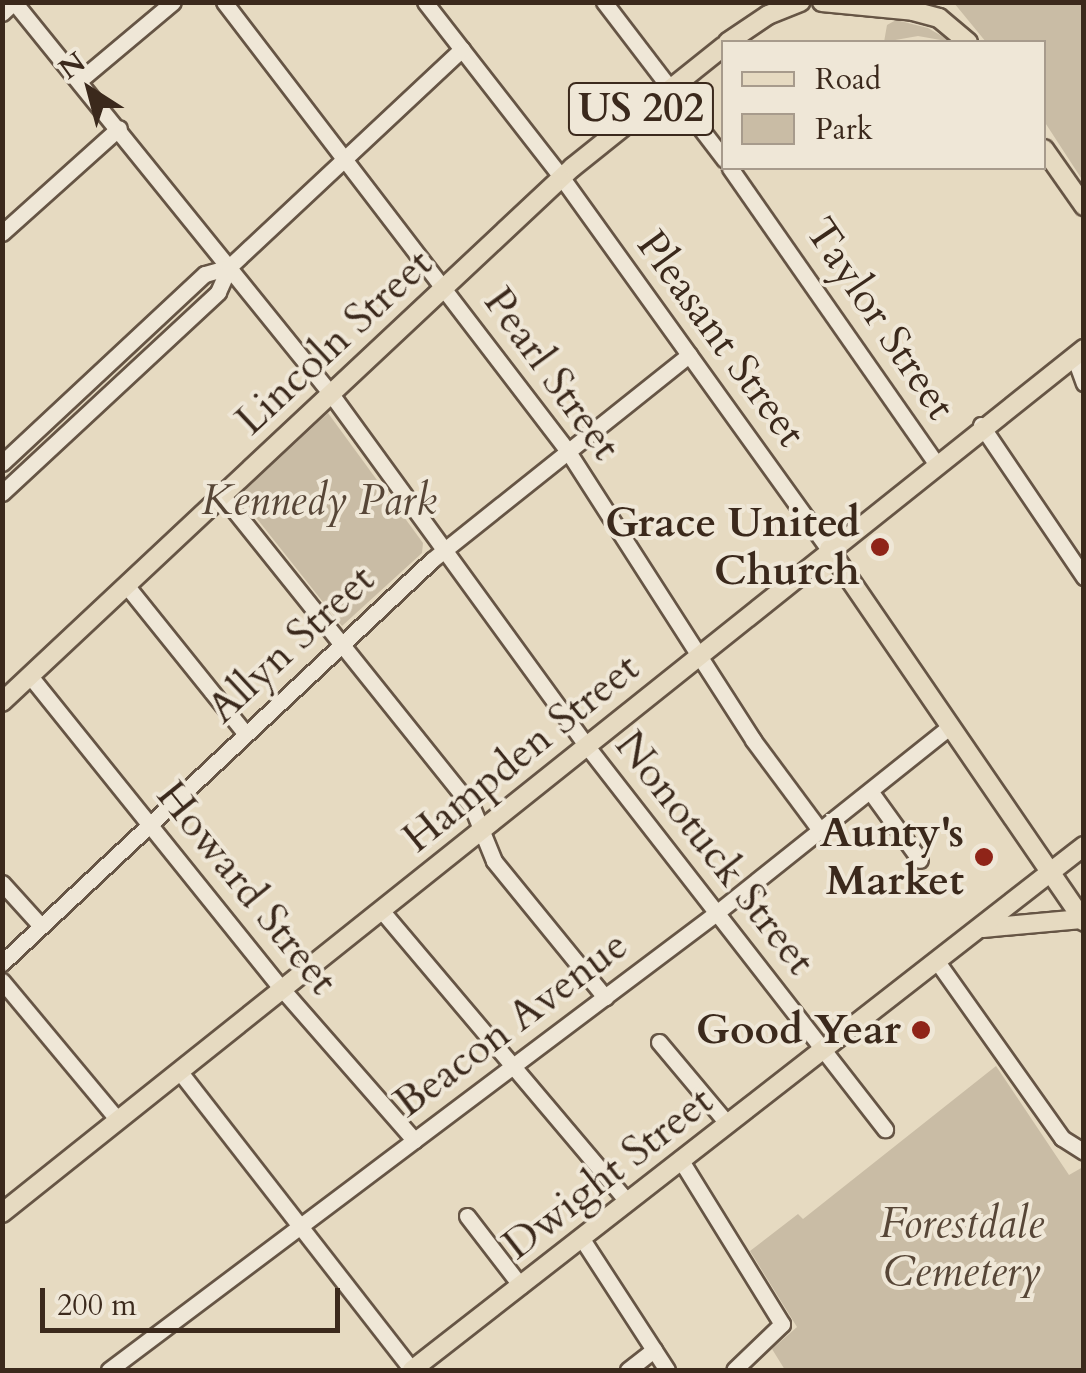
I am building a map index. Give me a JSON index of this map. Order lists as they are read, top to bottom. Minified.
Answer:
{"streets":{"main road":["US 202","Pleasant Street","Lincoln Street","Hampden Street","Dwight Street"],"street":["Taylor Street","Pearl Street","Allyn Street","Nonotuck Street","Howard Street","Beacon Avenue"]},"crossings":[["Taylor Street","Hampden Street"],["Pleasant Street","Lincoln Street"],["Pleasant Street","Allyn Street"],["Pleasant Street","Hampden Street"],["Pleasant Street","Beacon Avenue"],["Pleasant Street","Dwight Street"],["Lincoln Street","Pearl Street"],["Lincoln Street","Nonotuck Street"],["Lincoln Street","Howard Street"],["Pearl Street","Allyn Street"],["Pearl Street","Hampden Street"],["Pearl Street","Beacon Avenue"],["Allyn Street","Nonotuck Street"],["Allyn Street","Howard Street"],["Hampden Street","Nonotuck Street"],["Hampden Street","Howard Street"],["Nonotuck Street","Beacon Avenue"],["Nonotuck Street","Dwight Street"],["Howard Street","Beacon Avenue"]],"parks":["Kennedy Park","Forestdale Cemetery"],"places":["Grace United Church","Aunty's Market","Good Year"],"legend":["Road","Park"],"scale_bar":"200 m","north":"top left"}
